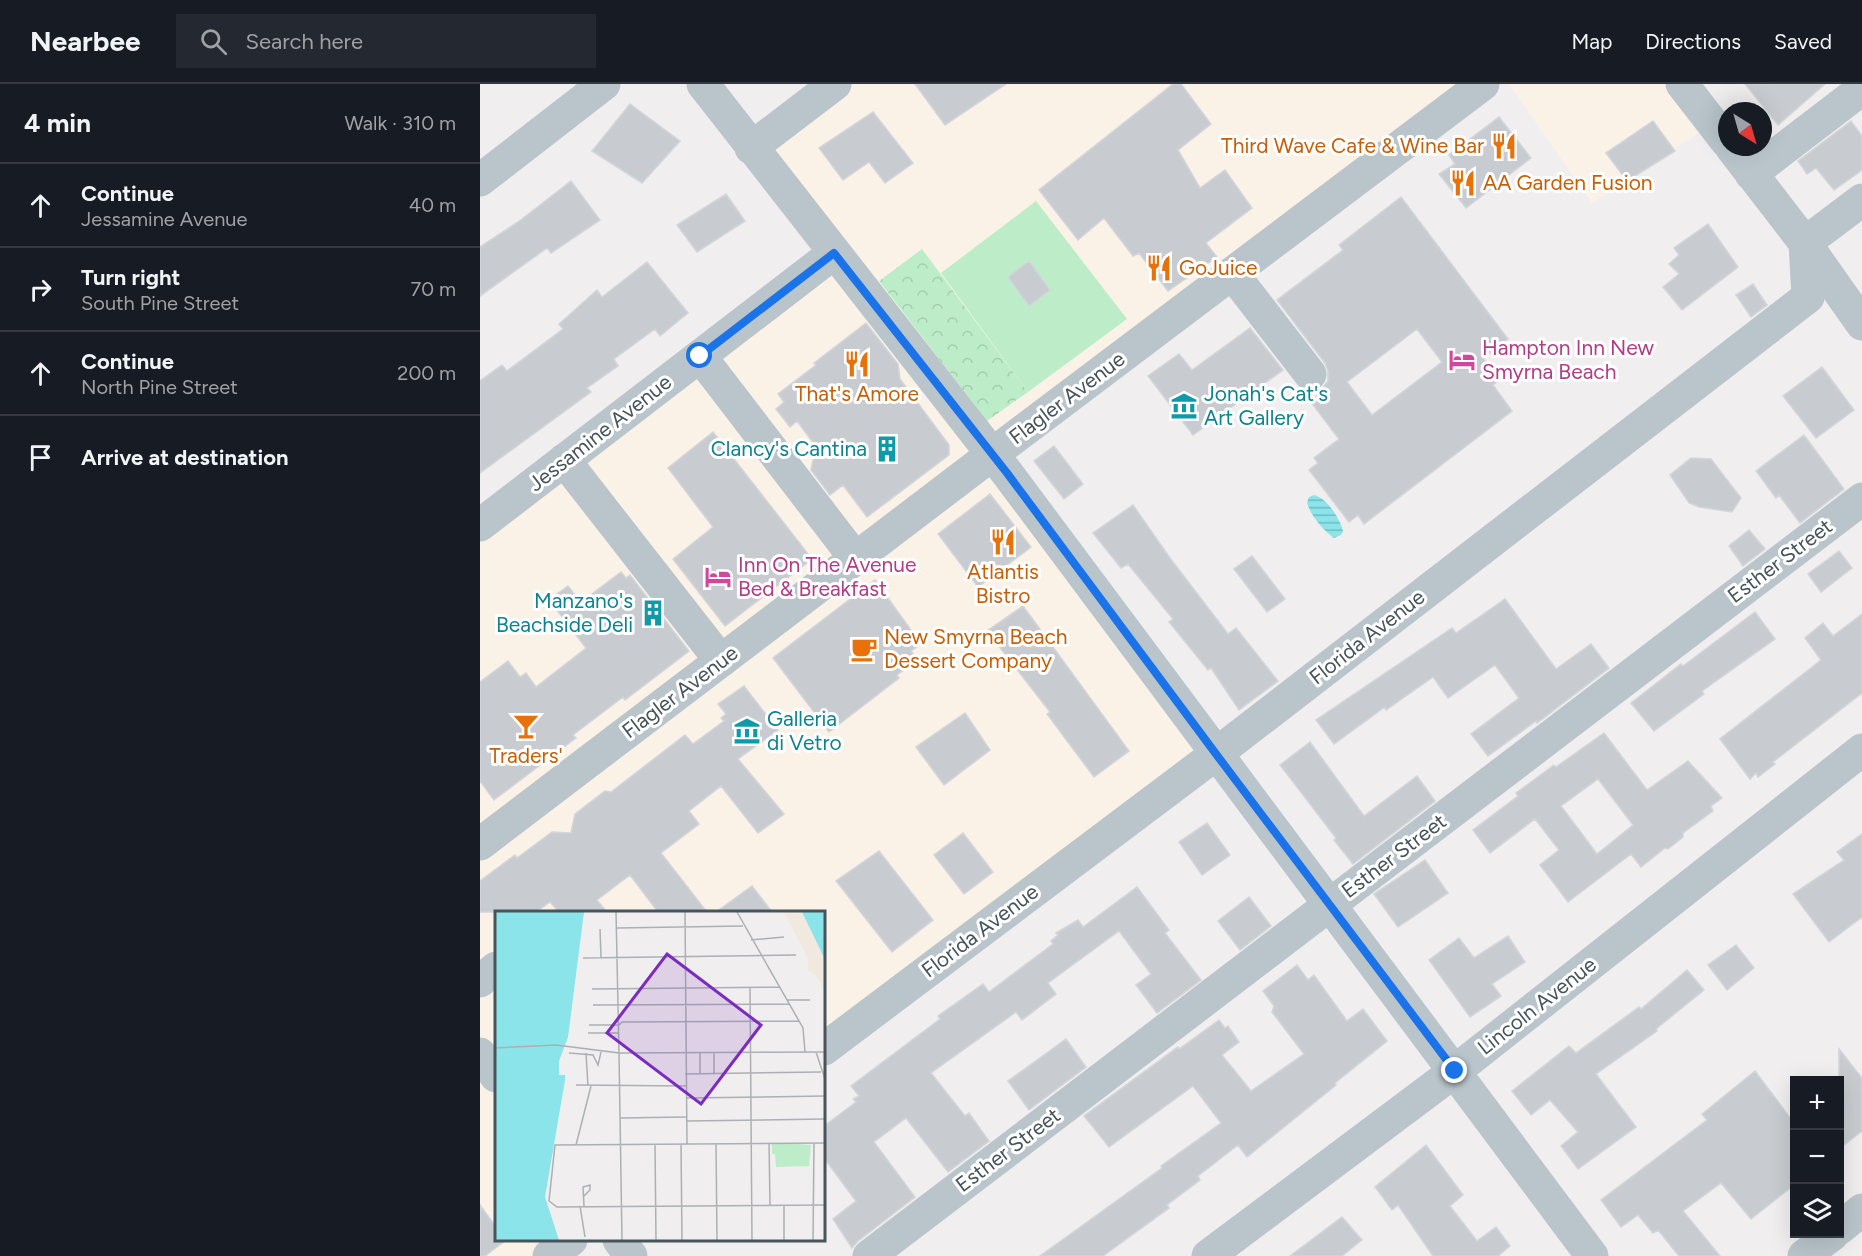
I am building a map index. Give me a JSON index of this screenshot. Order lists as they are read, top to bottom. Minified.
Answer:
{"streets":{"street":["Flagler Avenue","Jessamine Avenue","Esther Street","Florida Avenue","Lincoln Avenue"]},"places":{"restaurant":["Third Wave Cafe & Wine Bar","AA Garden Fusion","GoJuice","That's Amore","Atlantis Bistro"],"hotel":["Hampton Inn New Smyrna Beach","Inn On The Avenue Bed & Breakfast"],"museum":["Jonah's Cat's Art Gallery","Galleria di Vetro"],"building":["Clancy's Cantina","Manzano's Beachside Deli"],"cafe":["New Smyrna Beach Dessert Company"],"bar":["Traders'"]},"north":"bottom right","page":{"header":"Nearbee","search":"Search here","nav":["Map","Directions","Saved"],"heading":["4 min","Walk · 310 m"],"list":[["Continue","Jessamine Avenue","40 m"],["Turn right","South Pine Street","70 m"],["Continue","North Pine Street","200 m"],"Arrive at destination"],"map_buttons":["+","−"]}}
